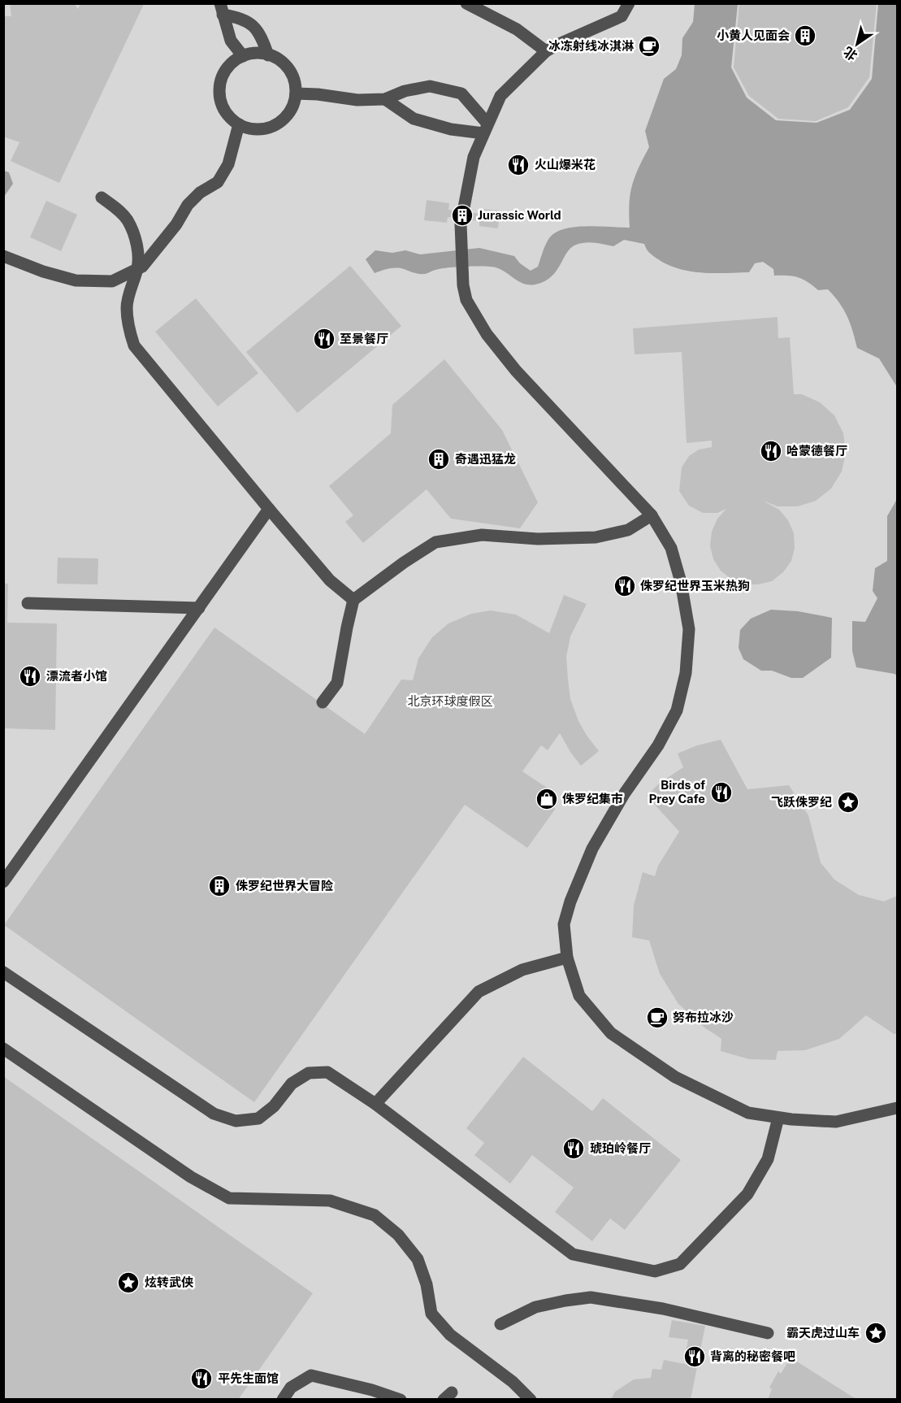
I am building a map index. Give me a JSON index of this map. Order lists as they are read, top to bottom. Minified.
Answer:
{"parks":["北京环球度假区"],"places":{"building":["小黄人见面会","Jurassic World","奇遇迅猛龙","侏罗纪世界大冒险"],"cafe":["冰冻射线冰淇淋","努布拉冰沙"],"restaurant":["火山爆米花","至景餐厅","哈蒙德餐厅","侏罗纪世界玉米热狗","漂流者小馆","Birds of Prey Cafe","琥珀岭餐厅","背离的秘密餐吧","平先生面馆"],"shop":["侏罗纪集市"],"place":["飞跃侏罗纪","炫转武侠","霸天虎过山车"]},"north":"bottom left"}
